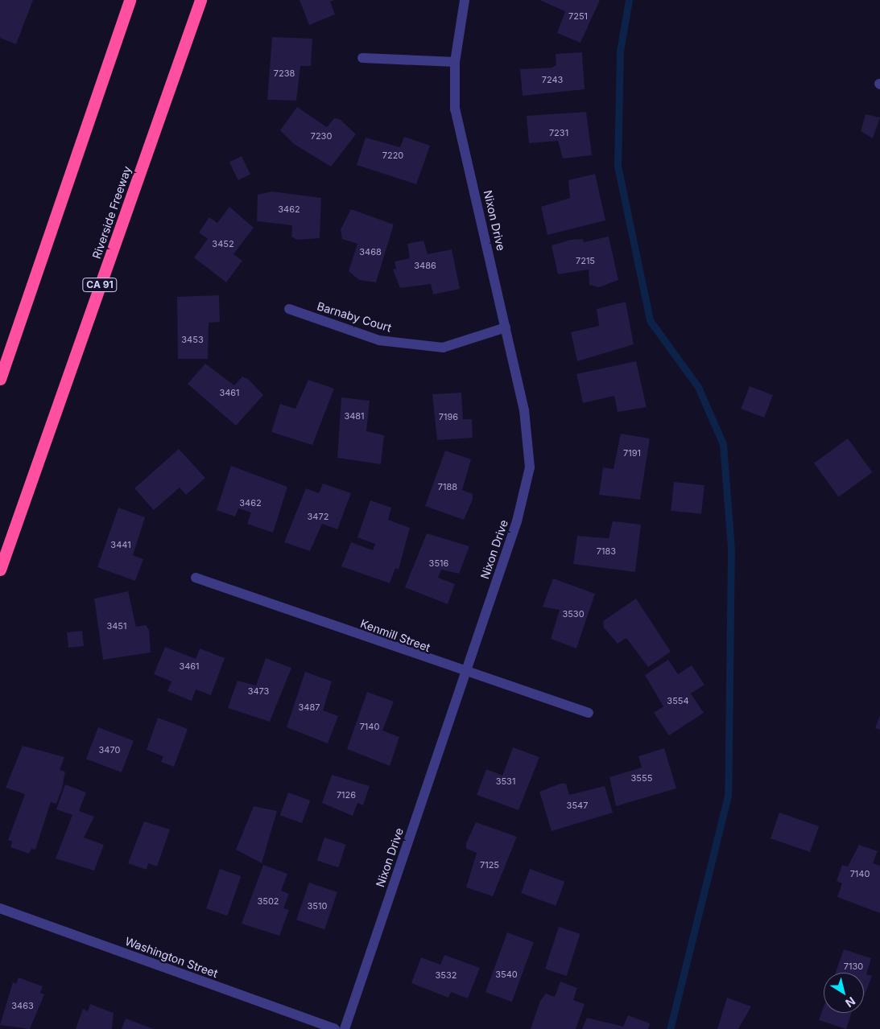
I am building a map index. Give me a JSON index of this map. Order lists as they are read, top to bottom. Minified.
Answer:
{"streets":{"highway":["Riverside Freeway","CA 91"],"street":["Nixon Drive","Barnaby Court","Kenmill Street","Washington Street"]},"crossings":[["Nixon Drive","Barnaby Court"],["Nixon Drive","Kenmill Street"]],"house_numbers":["7251","7238","7243","7231","7230","7220","3462","3452","3468","7215","3486","3453","3461","3481","7196","7191","7188","3462","3472","3441","7183","3516","3530","3451","3461","3473","3554","3487","7140","3470","3555","3531","7126","3547","7125","7140","3502","3510","7130","3540","3532","3463"],"north":"bottom right"}
